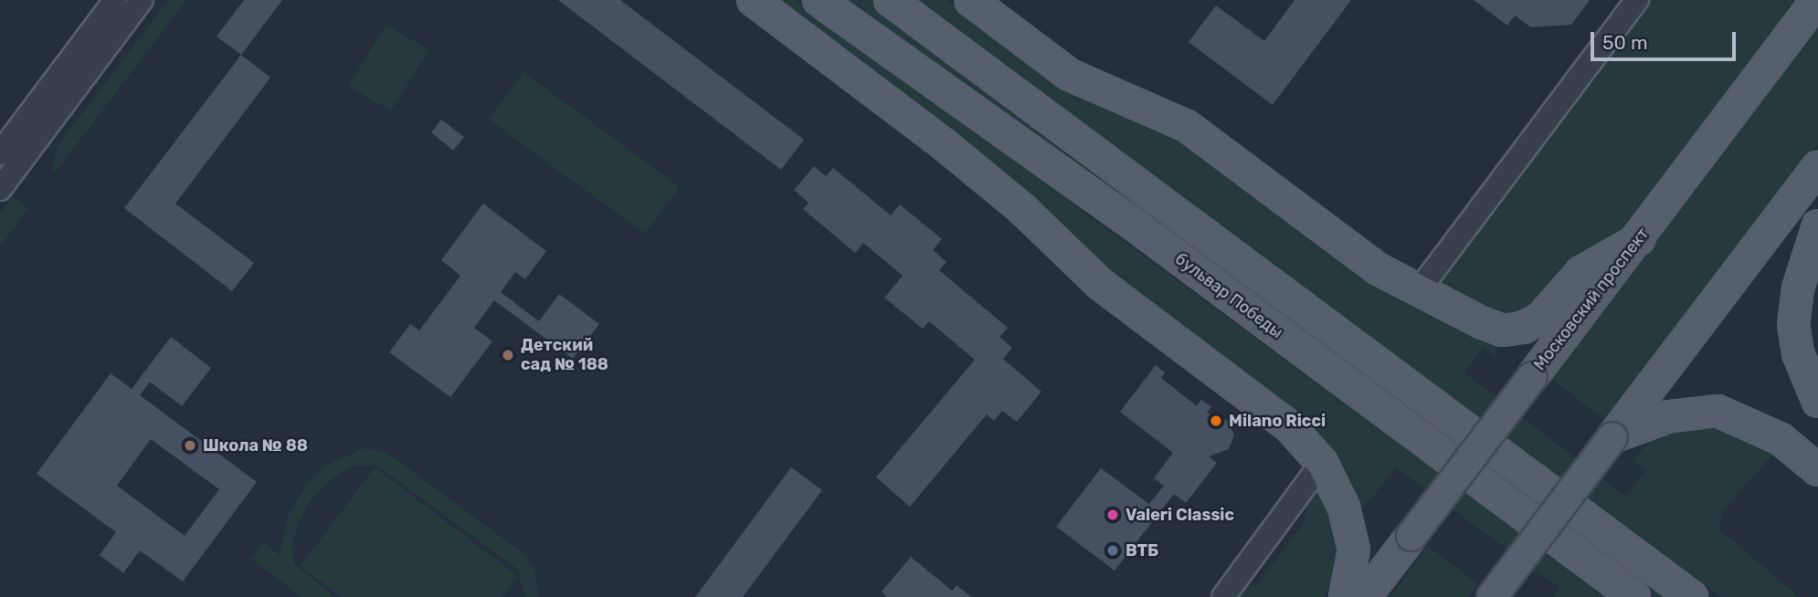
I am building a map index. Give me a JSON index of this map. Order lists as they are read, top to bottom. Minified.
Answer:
{"streets":{"main road":["бульвар Победы","Московский проспект"]},"places":["Детский сад № 188","Milano Ricci","Школа № 88","Valeri Classic","ВТБ"],"scale_bar":"50 m"}
